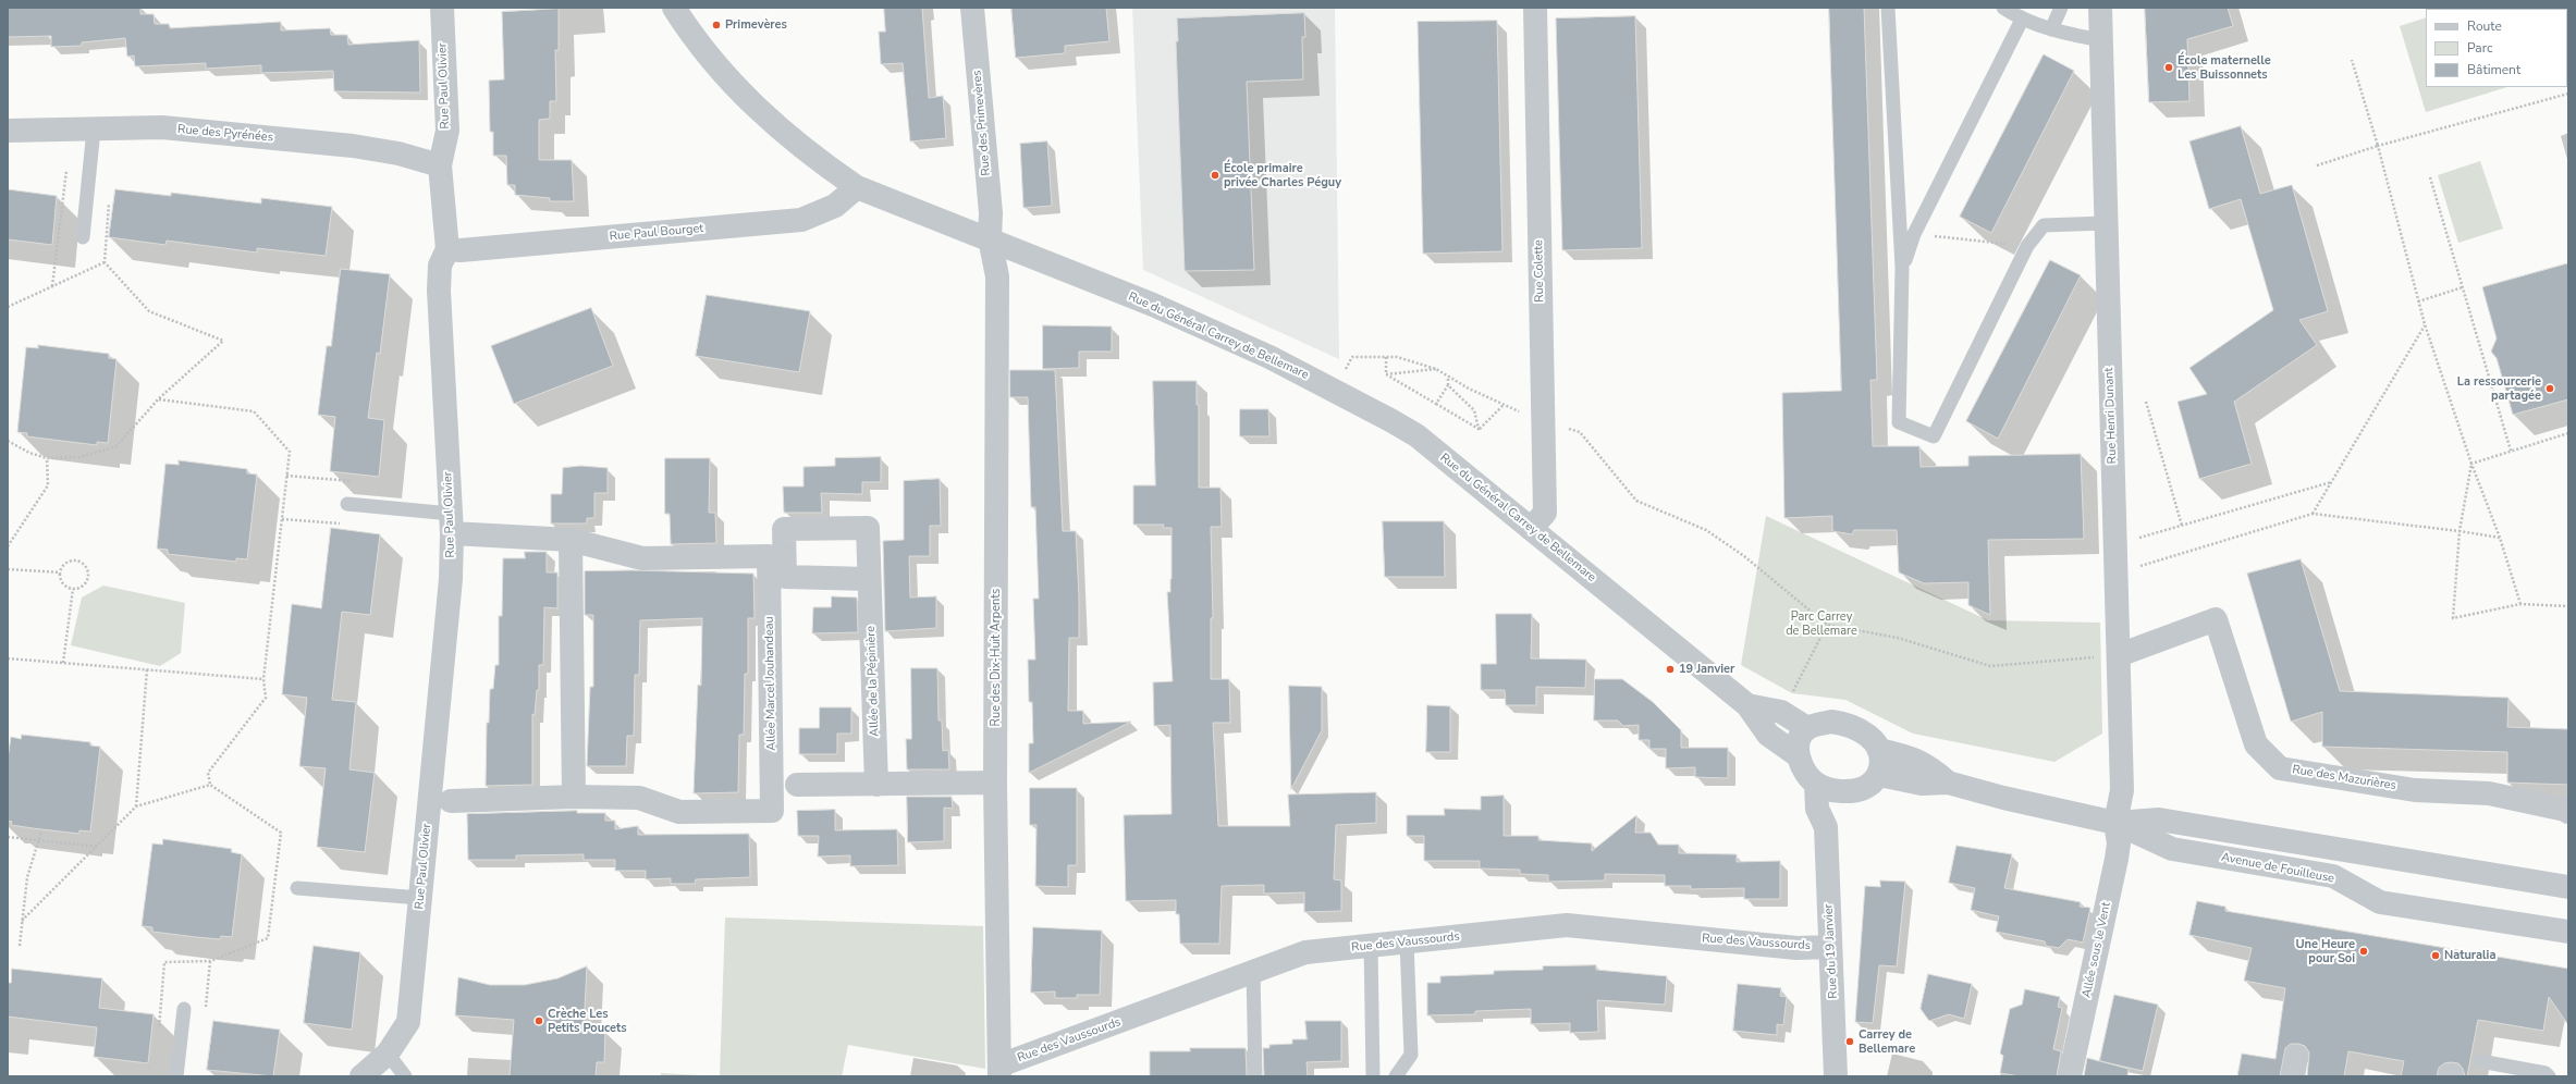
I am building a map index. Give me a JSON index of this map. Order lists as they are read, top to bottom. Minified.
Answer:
{"streets":{"street":["Rue Paul Olivier","Rue des Primevères","Rue des Pyrénées","Rue Paul Bourget","Rue Colette","Rue du Général Carrey de Bellemare","Rue Henri Dunant","Rue des Dix-Huit Arpents","Allée de la Pépinière","Allée Marcel Jouhandeau","Rue des Mazurières","Avenue de Fouilleuse","Rue des Vaussourds","Allée sous le Vent","Rue du 19 Janvier"]},"crossings":[["Rue Paul Olivier","Rue des Pyrénées"],["Rue Paul Olivier","Rue Paul Bourget"],["Rue Paul Olivier","Allée Marcel Jouhandeau"],["Rue des Primevères","Rue du Général Carrey de Bellemare"],["Rue des Primevères","Rue des Dix-Huit Arpents"],["Rue Paul Bourget","Rue du Général Carrey de Bellemare"],["Rue Colette","Rue du Général Carrey de Bellemare"],["Rue du Général Carrey de Bellemare","Rue des Dix-Huit Arpents"],["Rue du Général Carrey de Bellemare","Avenue de Fouilleuse"],["Rue du Général Carrey de Bellemare","Rue du 19 Janvier"],["Rue Henri Dunant","Rue des Mazurières"],["Rue Henri Dunant","Avenue de Fouilleuse"],["Rue Henri Dunant","Allée sous le Vent"],["Rue des Dix-Huit Arpents","Rue des Vaussourds"],["Avenue de Fouilleuse","Allée sous le Vent"],["Avenue de Fouilleuse","Rue du 19 Janvier"],["Rue des Vaussourds","Rue du 19 Janvier"]],"parks":["Parc Carrey de Bellemare"],"places":["Primevères","École maternelle Les Buissonnets","École primaire privée Charles Péguy","La ressourcerie partagée","19 Janvier","Une Heure pour Soi","Naturalia","Crèche Les Petits Poucets","Carrey de Bellemare"],"legend":["Route","Parc","Bâtiment"]}
